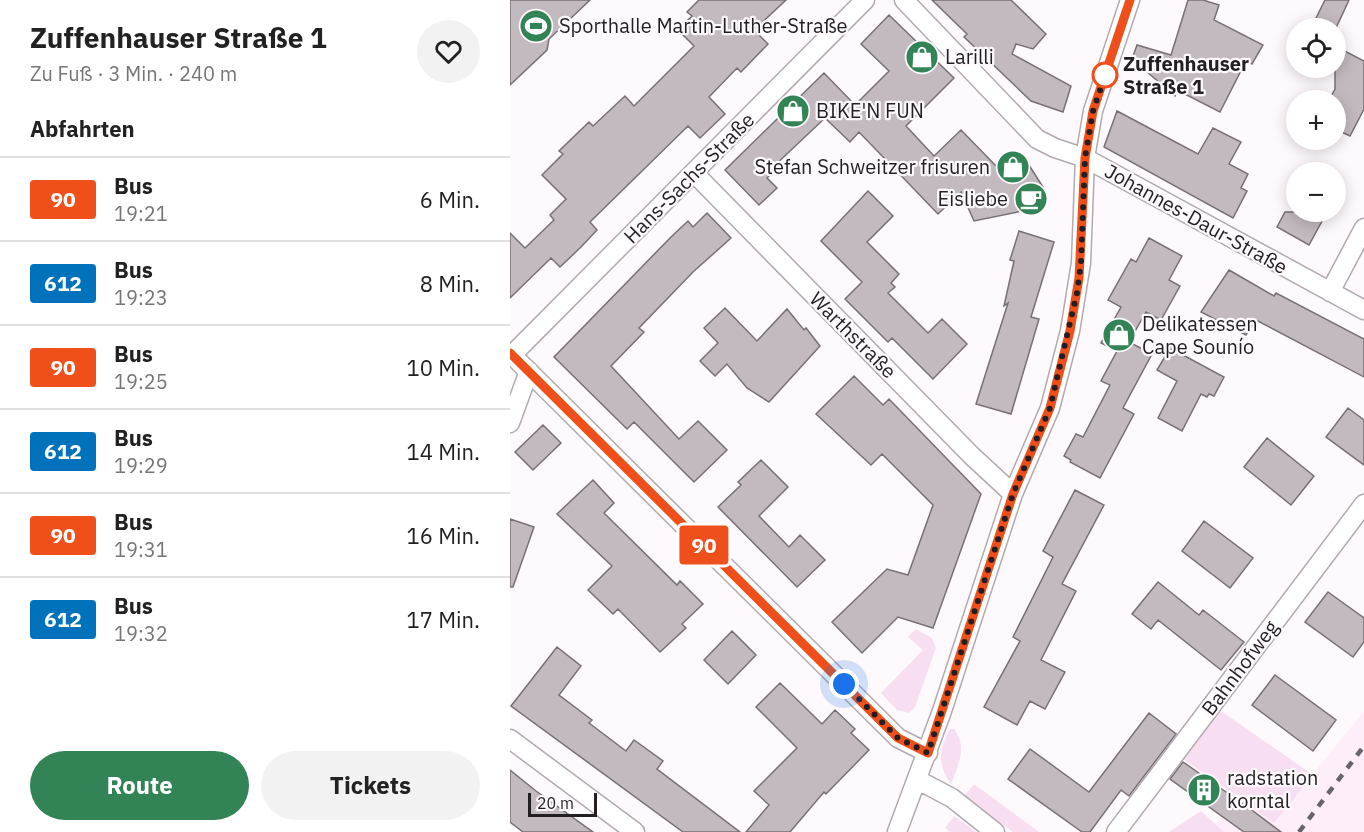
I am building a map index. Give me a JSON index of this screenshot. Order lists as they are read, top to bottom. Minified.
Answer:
{"streets":{"street":["Hans-Sachs-Straße","Johannes-Daur-Straße","Warthstraße","Bahnhofweg"]},"crossings":[["Hans-Sachs-Straße","Warthstraße"]],"places":{"sports":["Sporthalle Martin-Luther-Straße"],"shop":["Larilli","BIKE'N FUN","Stefan Schweitzer frisuren","Delikatessen Cape Sounío"],"other":["Zuffenhauser Straße 1"],"cafe":["Eisliebe"],"building":["radstation korntal"]},"lines":["bus line 90"],"scale_bar":"20 m","page":{"heading":[["Zuffenhauser Straße 1","Zu Fuß · 3 Min. · 240 m"],"Abfahrten"],"on_map":"90","map_buttons":["+","−"],"list":[{"mark":"90","name":"Bus","note":"19:21","value":"6 Min."},{"mark":"612","name":"Bus","note":"19:23","value":"8 Min."},{"mark":"90","name":"Bus","note":"19:25","value":"10 Min."},{"mark":"612","name":"Bus","note":"19:29","value":"14 Min."},{"mark":"90","name":"Bus","note":"19:31","value":"16 Min."},{"mark":"612","name":"Bus","note":"19:32","value":"17 Min."}],"buttons":["Route","Tickets"],"scale":"20 m"}}
